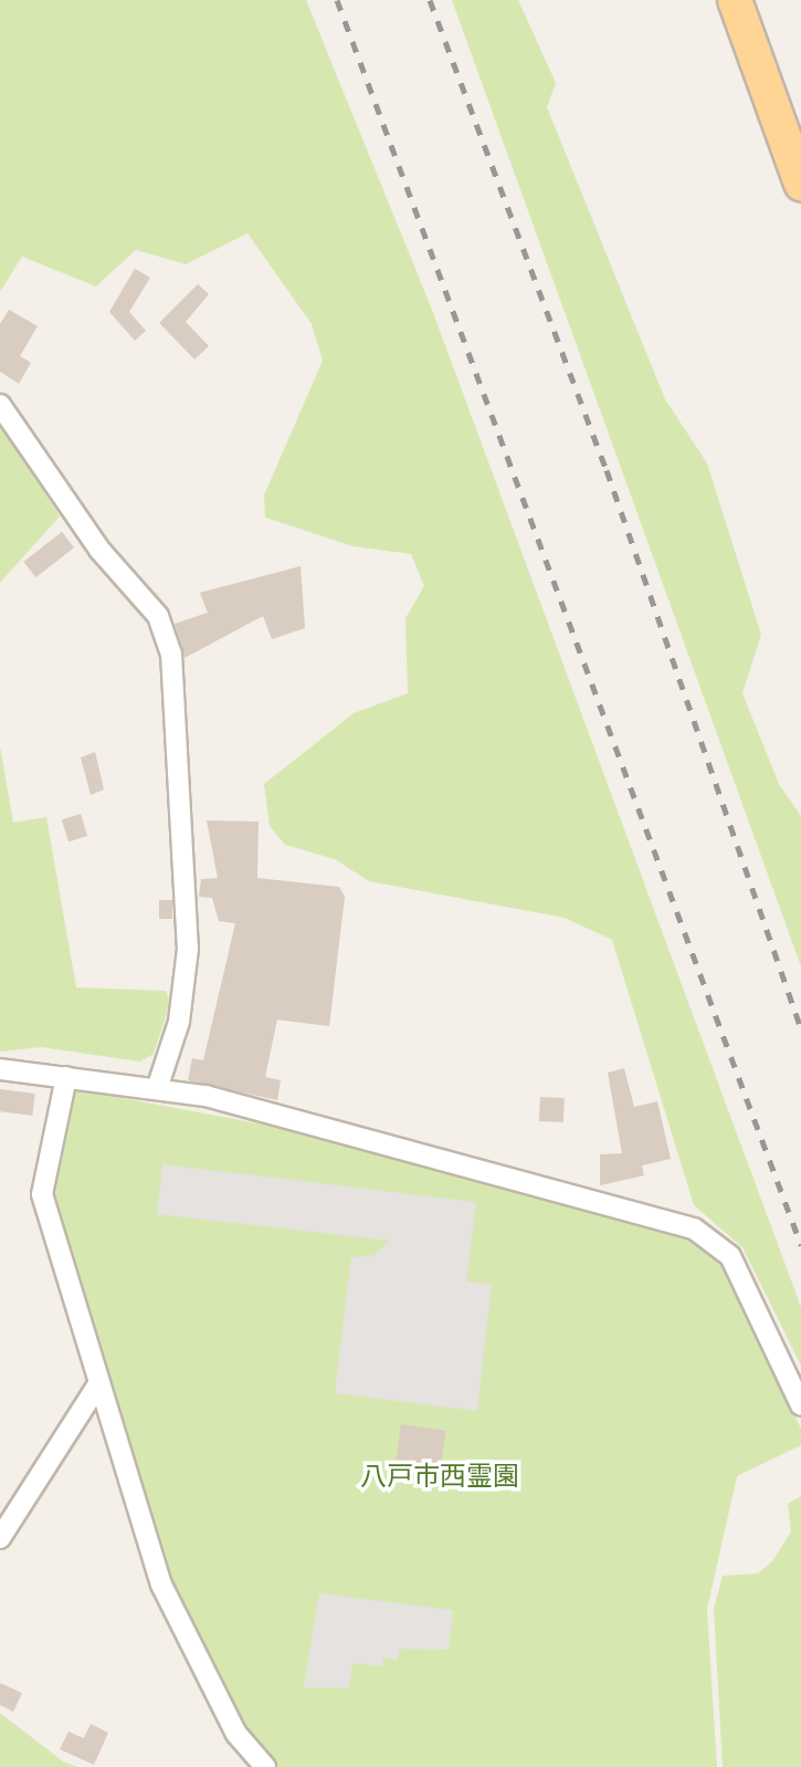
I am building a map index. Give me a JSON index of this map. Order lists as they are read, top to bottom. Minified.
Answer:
{"parks":["八戸市西霊園"]}
